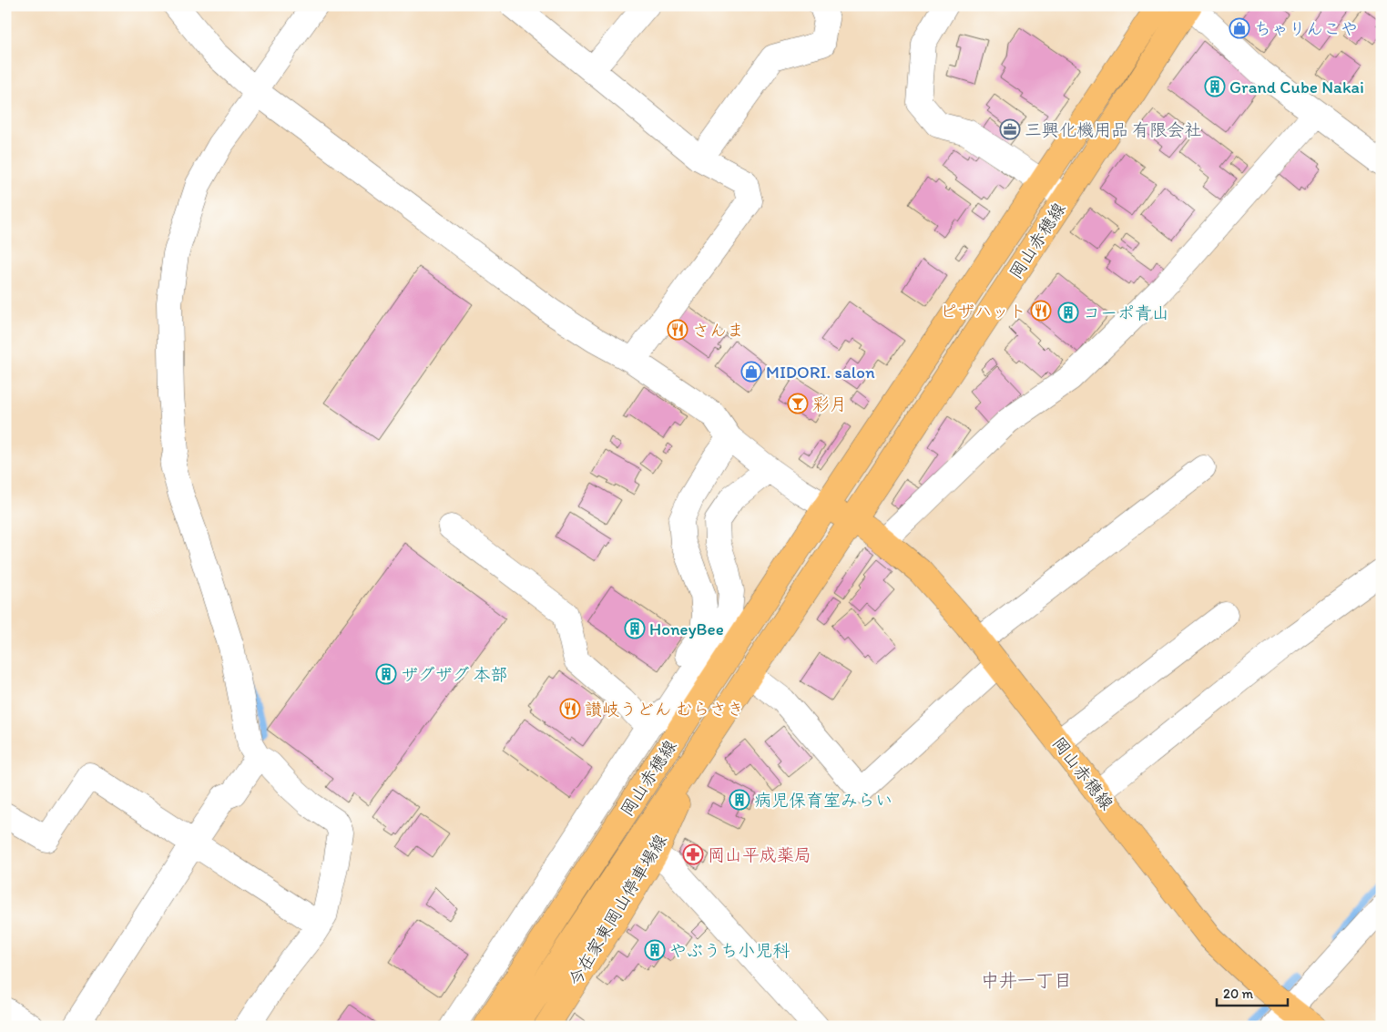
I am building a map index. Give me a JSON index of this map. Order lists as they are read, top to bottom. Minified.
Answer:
{"streets":{"main road":["岡山赤穂線","今在家東岡山停車場線"]},"crossings":[["岡山赤穂線","今在家東岡山停車場線"]],"districts":["中井一丁目"],"places":{"shop":["ちゃりんこや","MIDORI. salon"],"building":["Grand Cube Nakai","コーポ青山","HoneyBee","ザグザグ 本部","病児保育室みらい","やぶうち小児科"],"office":["三興化機用品 有限会社"],"restaurant":["ピザハット","さんま","讃岐うどん むらさき"],"bar":["彩月"],"pharmacy":["岡山平成薬局"]},"scale_bar":"20 m"}
